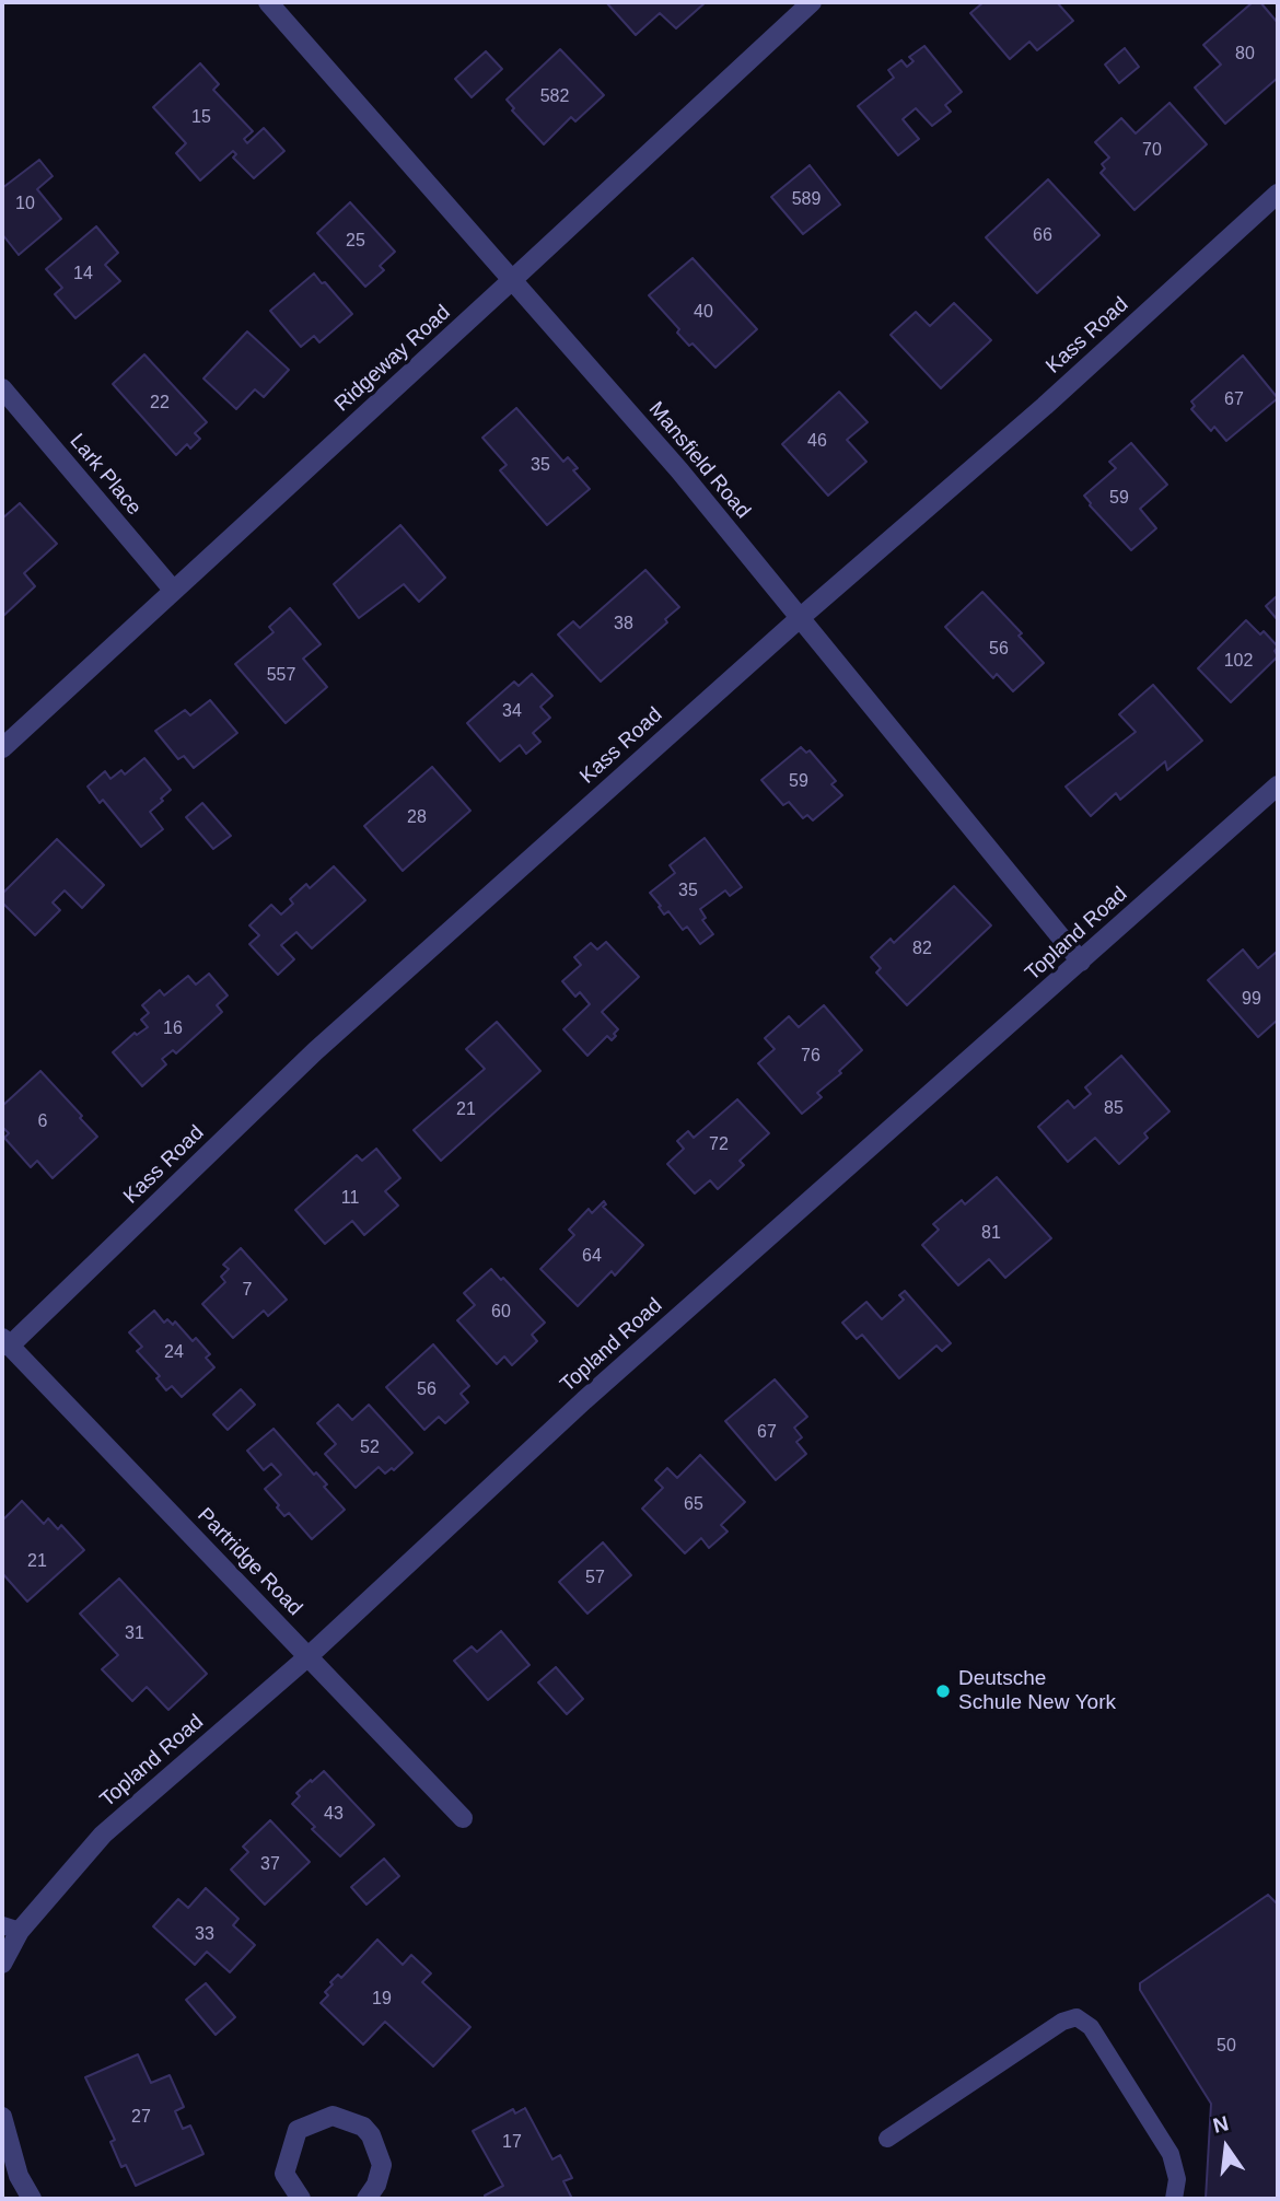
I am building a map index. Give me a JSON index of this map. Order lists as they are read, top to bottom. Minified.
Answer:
{"streets":{"street":["Kass Road","Ridgeway Road","Mansfield Road","Lark Place","Topland Road","Partridge Road"]},"crossings":[["Kass Road","Mansfield Road"],["Kass Road","Partridge Road"],["Ridgeway Road","Mansfield Road"],["Ridgeway Road","Lark Place"],["Mansfield Road","Topland Road"],["Topland Road","Partridge Road"]],"places":["Deutsche Schule New York"],"house_numbers":["80","582","15","70","589","10","66","25","14","40","67","22","46","35","59","38","56","102","557","34","59","28","35","82","99","16","76","85","21","6","72","11","81","64","7","60","24","56","67","52","65","21","57","31","43","37","33","19","50","27","17"],"north":"top"}
